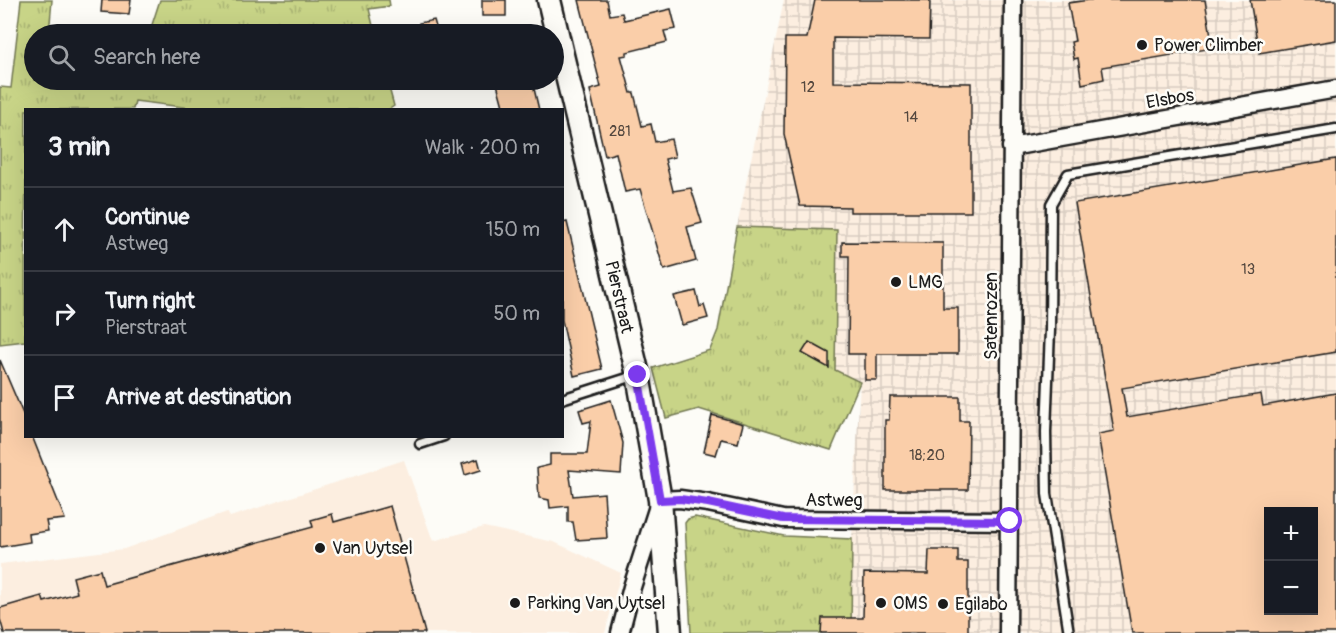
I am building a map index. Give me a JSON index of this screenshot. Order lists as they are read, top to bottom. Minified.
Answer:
{"streets":{"street":["Elsbos","Pierstraat","Satenrozen","Astweg"]},"crossings":[["Elsbos","Satenrozen"],["Pierstraat","Astweg"],["Satenrozen","Astweg"]],"places":["Power Climber","LMG","Van Uytsel","Parking Van Uytsel","OMS","Egilabo"],"house_numbers":["12","14","281","13","18;20"],"page":{"search":"Search here","heading":["3 min","Walk · 200 m"],"list":[["Continue","Astweg","150 m"],["Turn right","Pierstraat","50 m"],"Arrive at destination"],"map_buttons":["+","−"]}}
